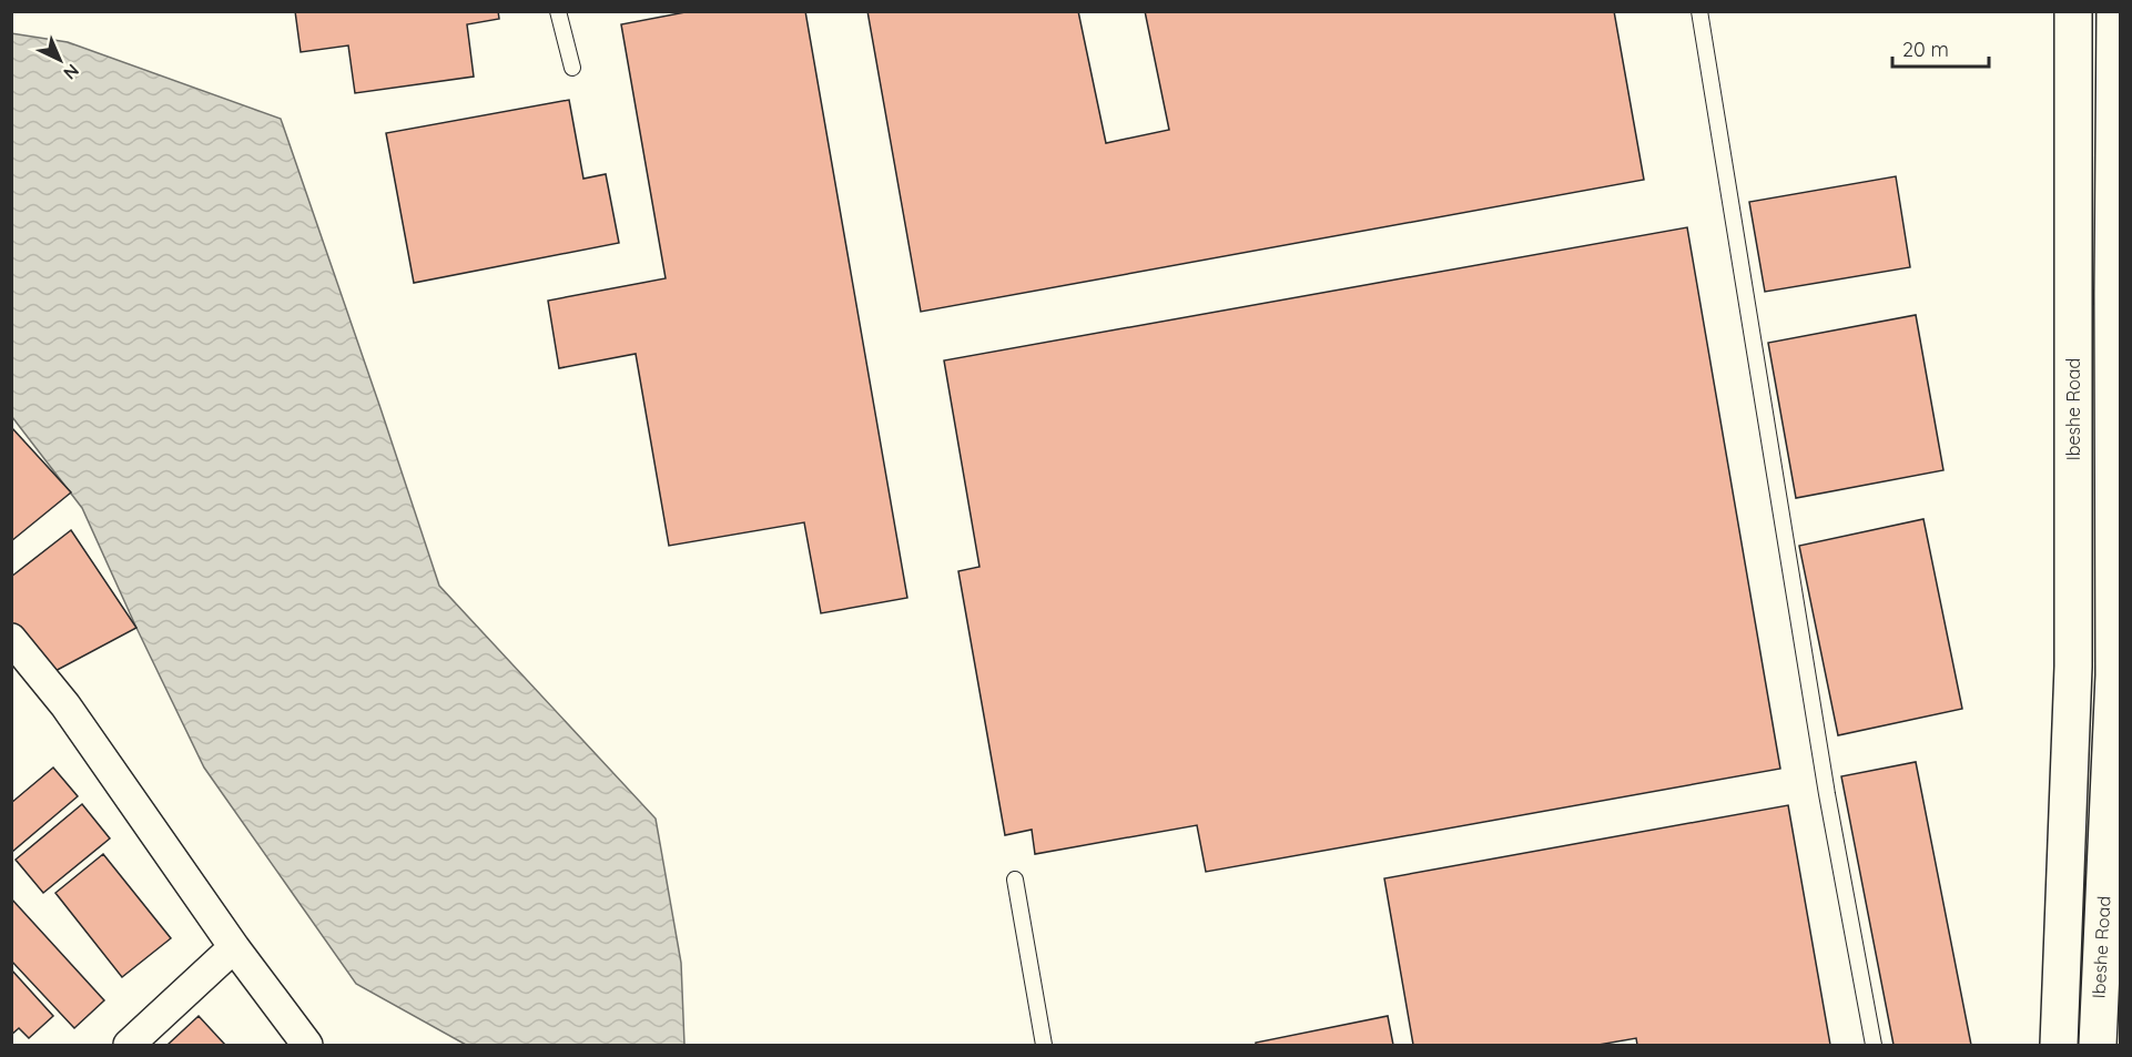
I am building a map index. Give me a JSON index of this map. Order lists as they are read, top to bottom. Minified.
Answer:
{"streets":{"main road":["Ibeshe Road"]},"scale_bar":"20 m","north":"bottom right"}
